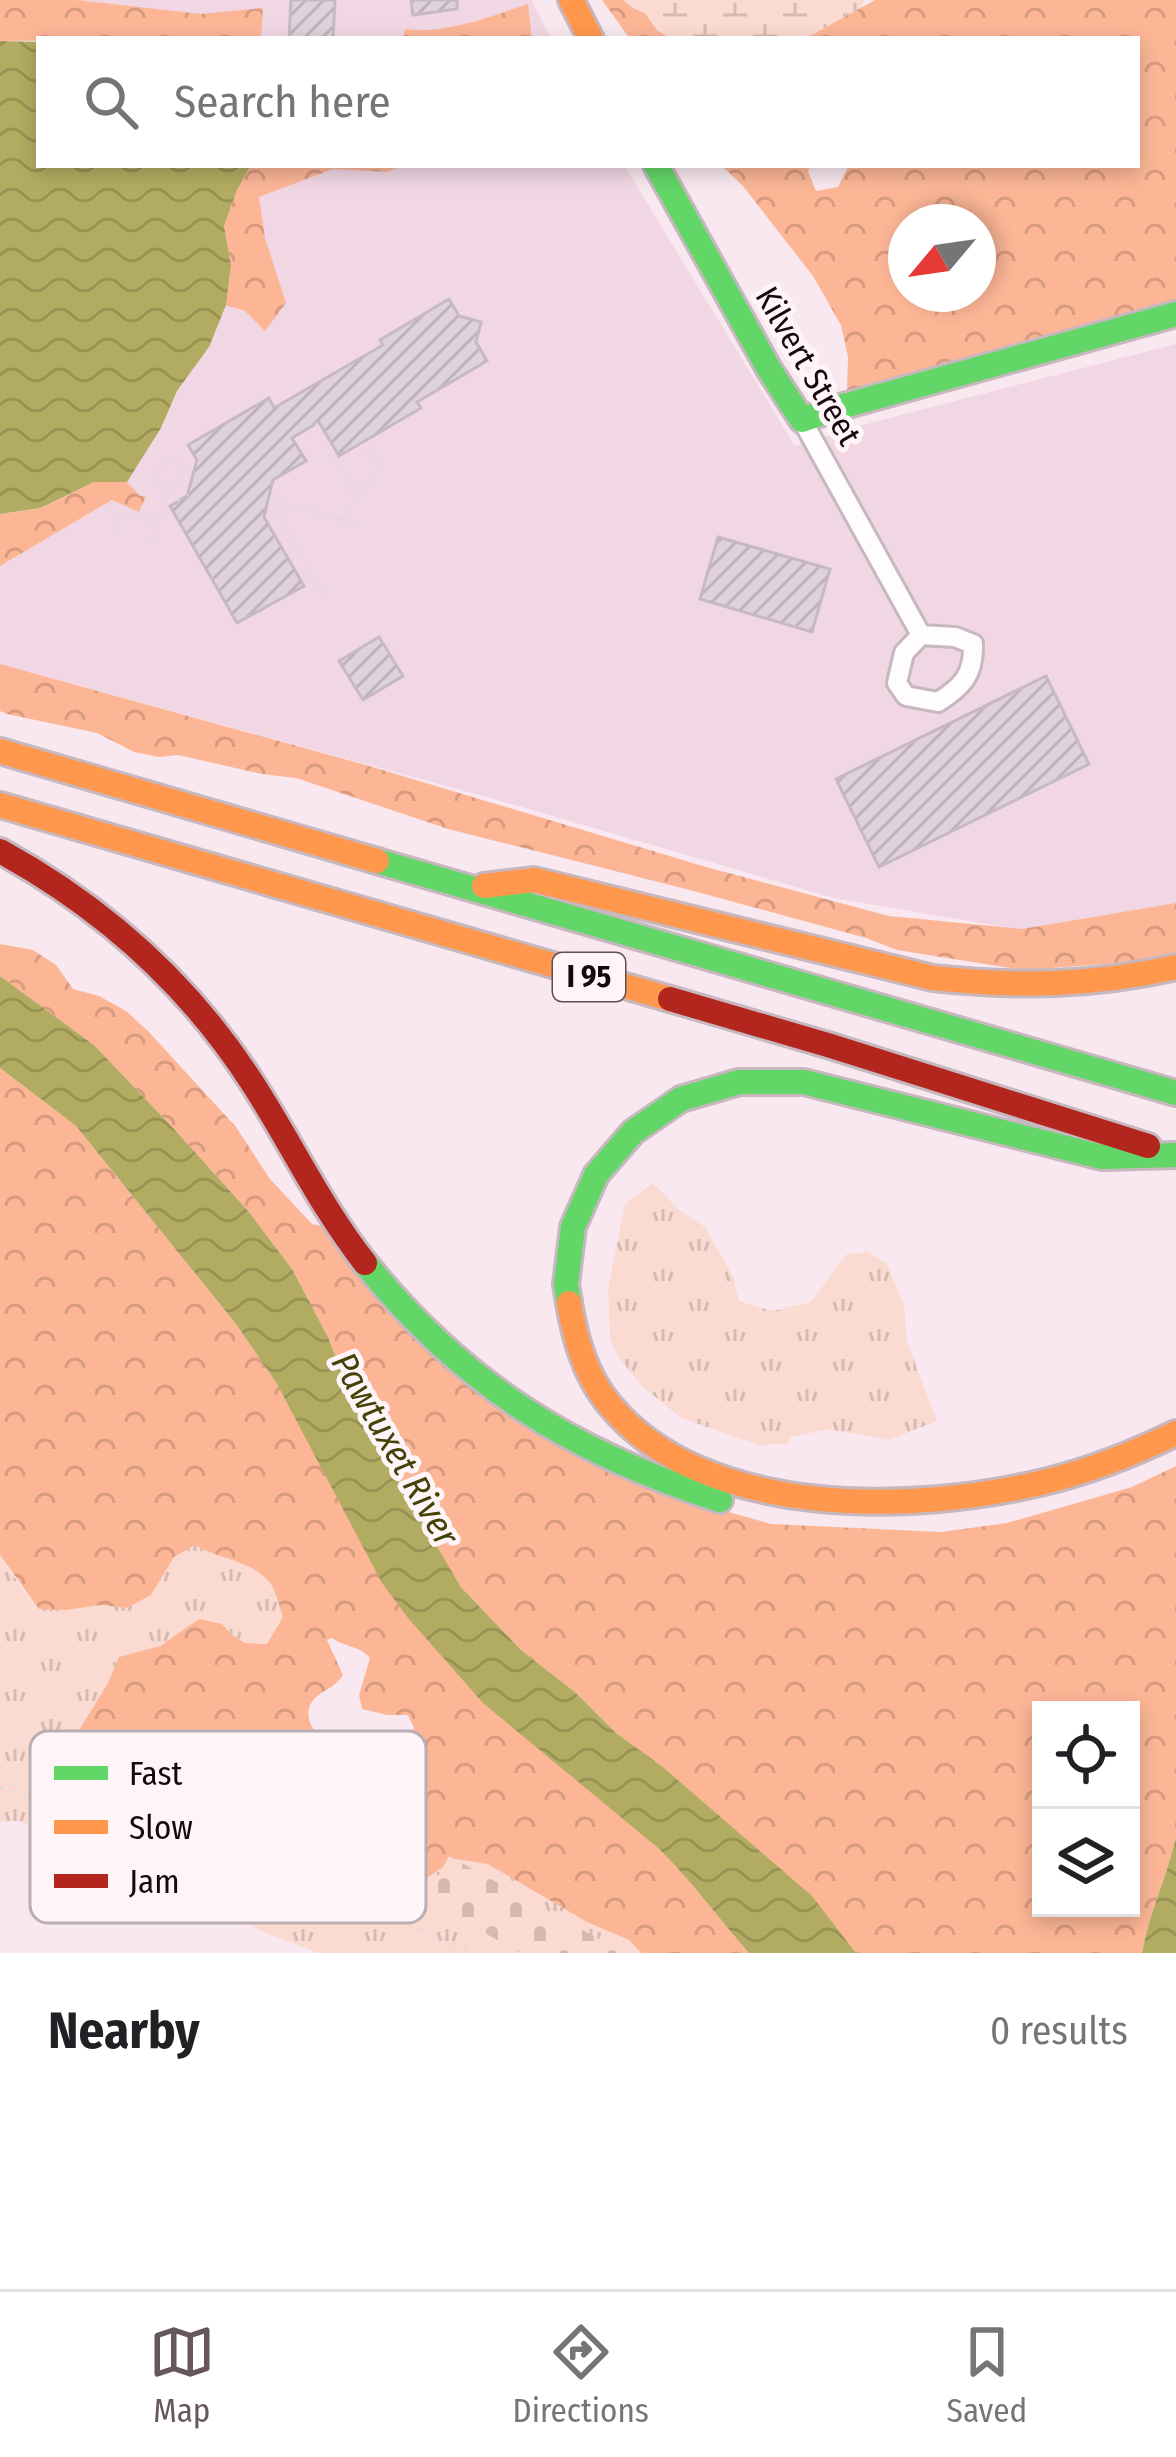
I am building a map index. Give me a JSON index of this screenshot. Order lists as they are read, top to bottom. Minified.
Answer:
{"streets":{"main road":["Kilvert Street","I 95"]},"water":["Pawtuxet River"],"legend":["Fast","Slow","Jam"],"north":"bottom left","page":{"search":"Search here","heading":["Nearby","0 results"],"nav":["Map","Directions","Saved"]}}
